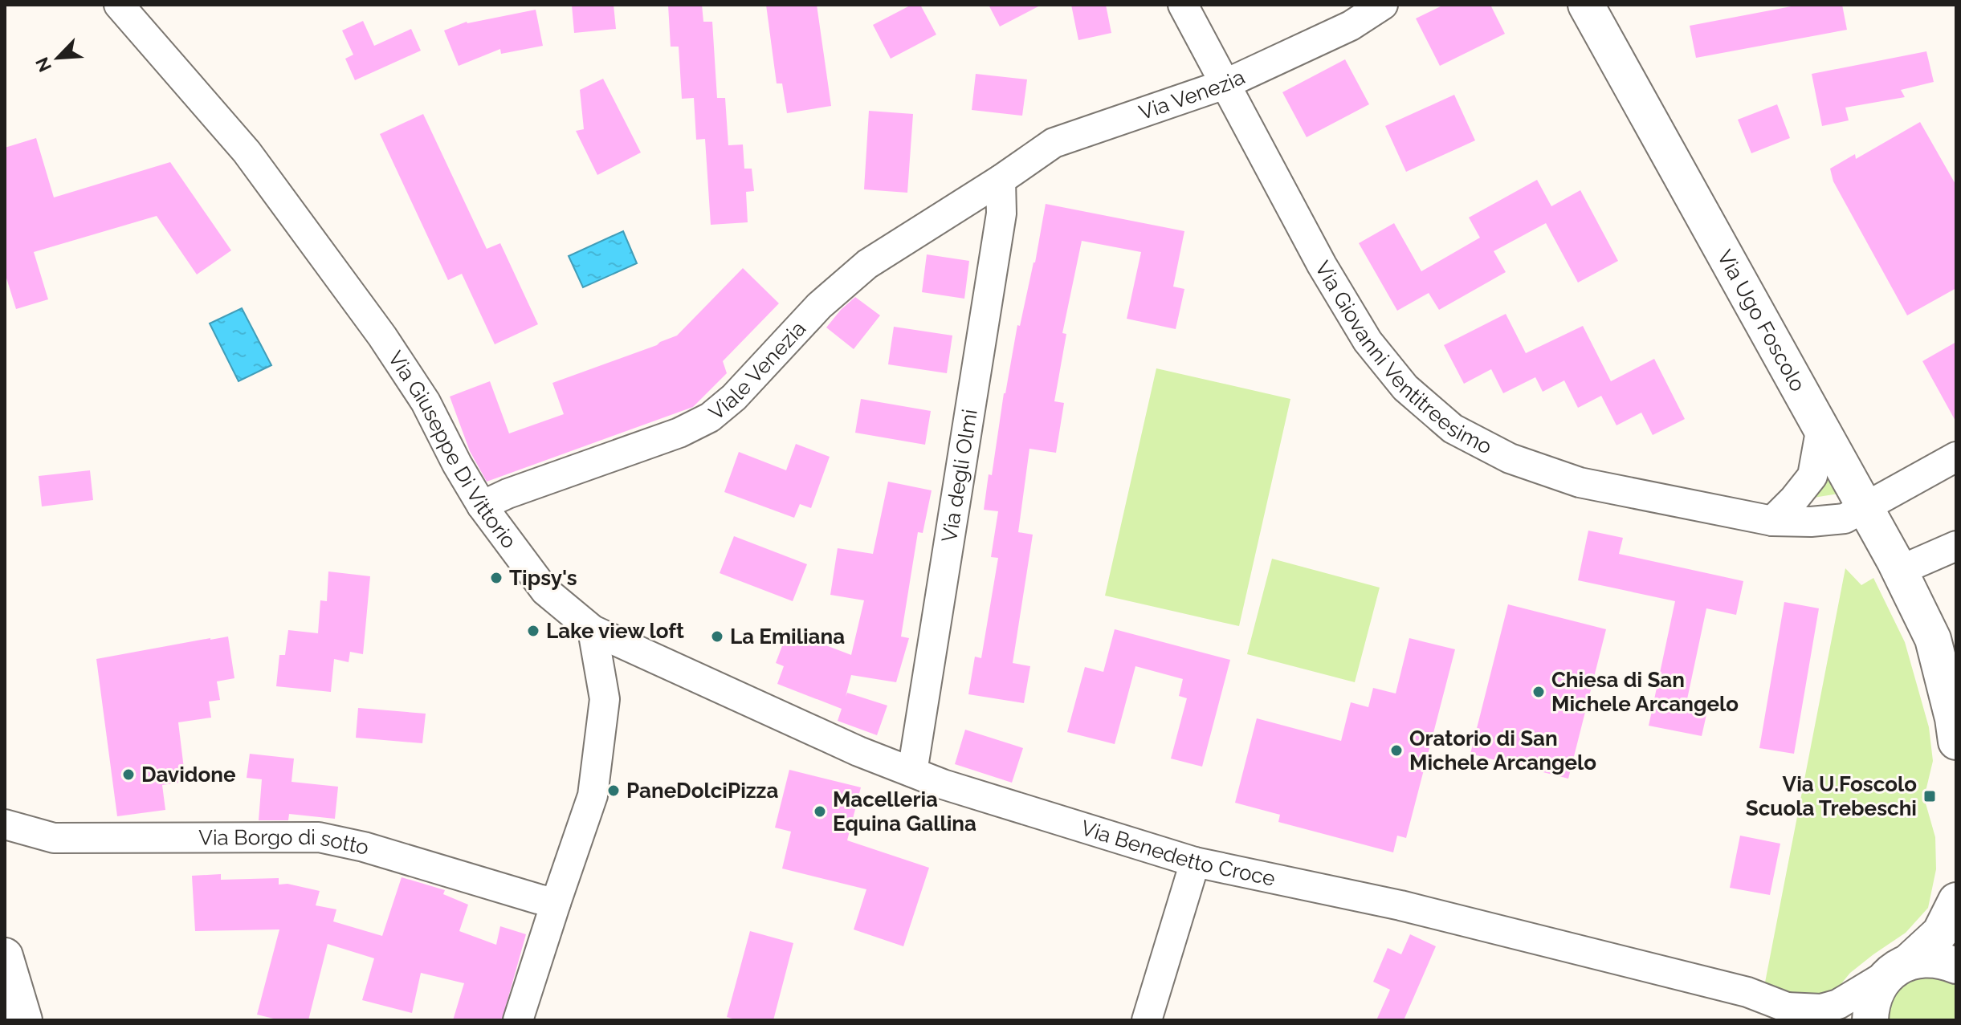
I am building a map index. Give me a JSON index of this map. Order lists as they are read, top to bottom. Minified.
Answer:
{"streets":{"street":["Via Venezia","Via Ugo Foscolo","Via Giovanni Ventitreesimo","Viale Venezia","Via Giuseppe Di Vittorio","Via degli Olmi","Via Borgo di sotto","Via Benedetto Croce"]},"crossings":[["Via Venezia","Via Giovanni Ventitreesimo"],["Via Venezia","Viale Venezia"],["Via Venezia","Via degli Olmi"],["Via Ugo Foscolo","Via Giovanni Ventitreesimo"],["Viale Venezia","Via Giuseppe Di Vittorio"],["Viale Venezia","Via degli Olmi"],["Via Giuseppe Di Vittorio","Via Benedetto Croce"],["Via degli Olmi","Via Benedetto Croce"]],"places":{"other":["Tipsy's","Lake view loft","La Emiliana","Chiesa di San Michele Arcangelo","Oratorio di San Michele Arcangelo","Davidone","PaneDolciPizza","Macelleria Equina Gallina"],"transit":["Via U.Foscolo Scuola Trebeschi"]},"north":"bottom left"}
